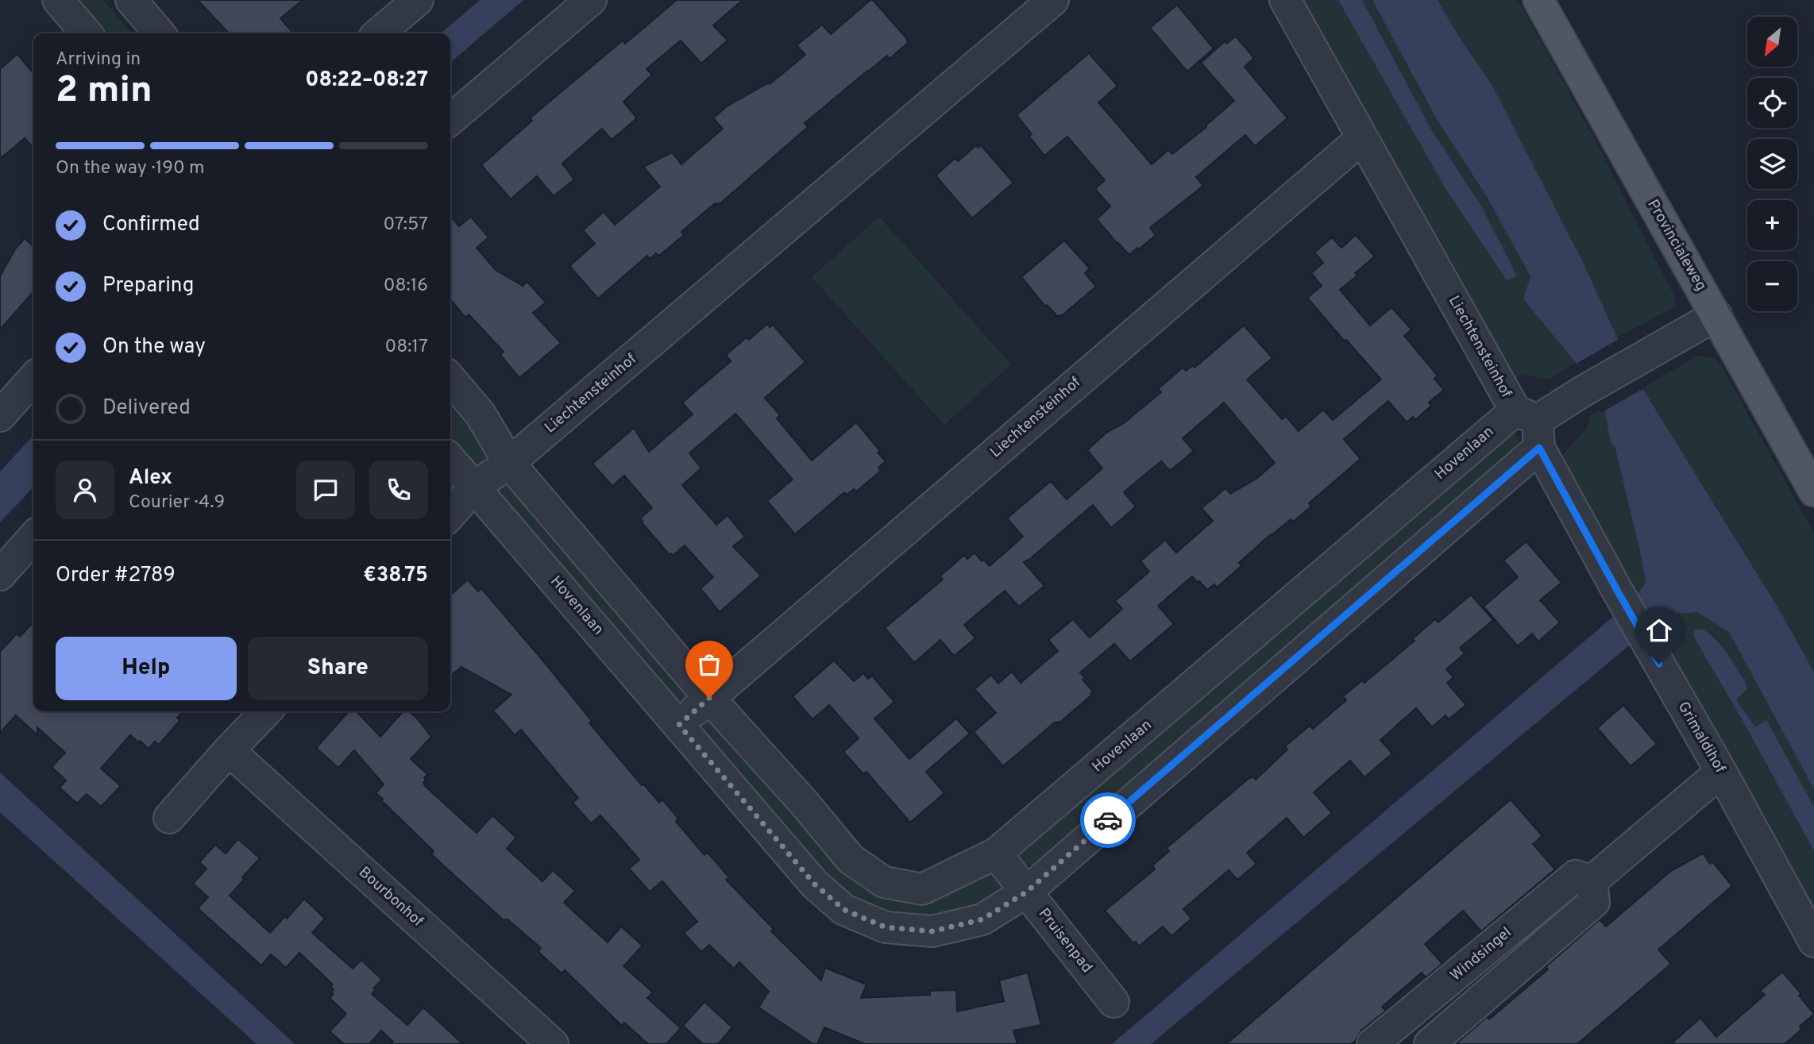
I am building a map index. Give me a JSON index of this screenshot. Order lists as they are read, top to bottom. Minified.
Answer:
{"streets":{"main road":["Provincialeweg"],"street":["Liechtensteinhof","Hovenlaan","Grimaldihof","Bourbonhof","Pruisenpad","Windsingel"]},"crossings":[["Provincialeweg","Hovenlaan"],["Liechtensteinhof","Hovenlaan"],["Liechtensteinhof","Grimaldihof"],["Hovenlaan","Grimaldihof"],["Hovenlaan","Pruisenpad"]],"north":"bottom left","page":{"map_buttons":["+","−"],"heading":["2 min","Arriving in","08:22–08:27"],"panel":["Alex","Courier · 4.9","Order #2789","€38.75"],"bar":"On the way · 190 m","list":[["Confirmed","07:57"],["Preparing","08:16"],["On the way","08:17"],"Delivered"],"buttons":["Help","Share"]}}
